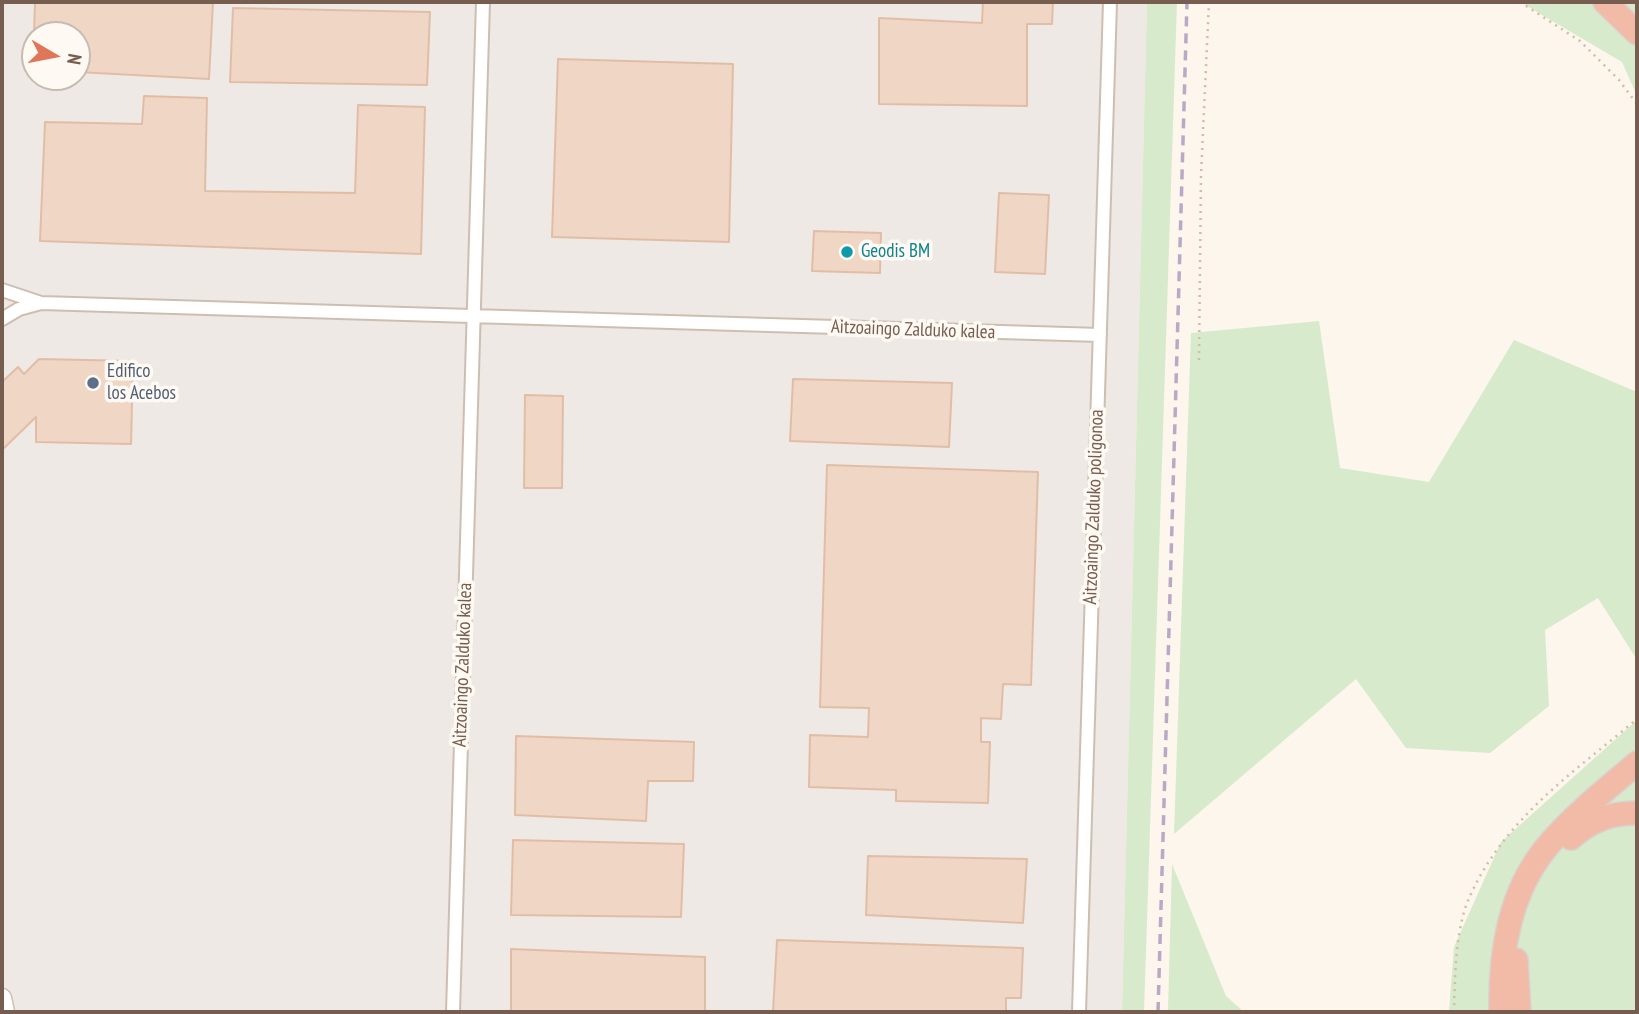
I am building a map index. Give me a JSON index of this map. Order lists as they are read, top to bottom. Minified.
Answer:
{"streets":{"street":["Aitzoaingo Zalduko kalea","Aitzoaingo Zalduko poligonoa"]},"crossings":[["Aitzoaingo Zalduko kalea","Aitzoaingo Zalduko poligonoa"]],"places":["Geodis BM","Edifico los Acebos"],"north":"right"}
